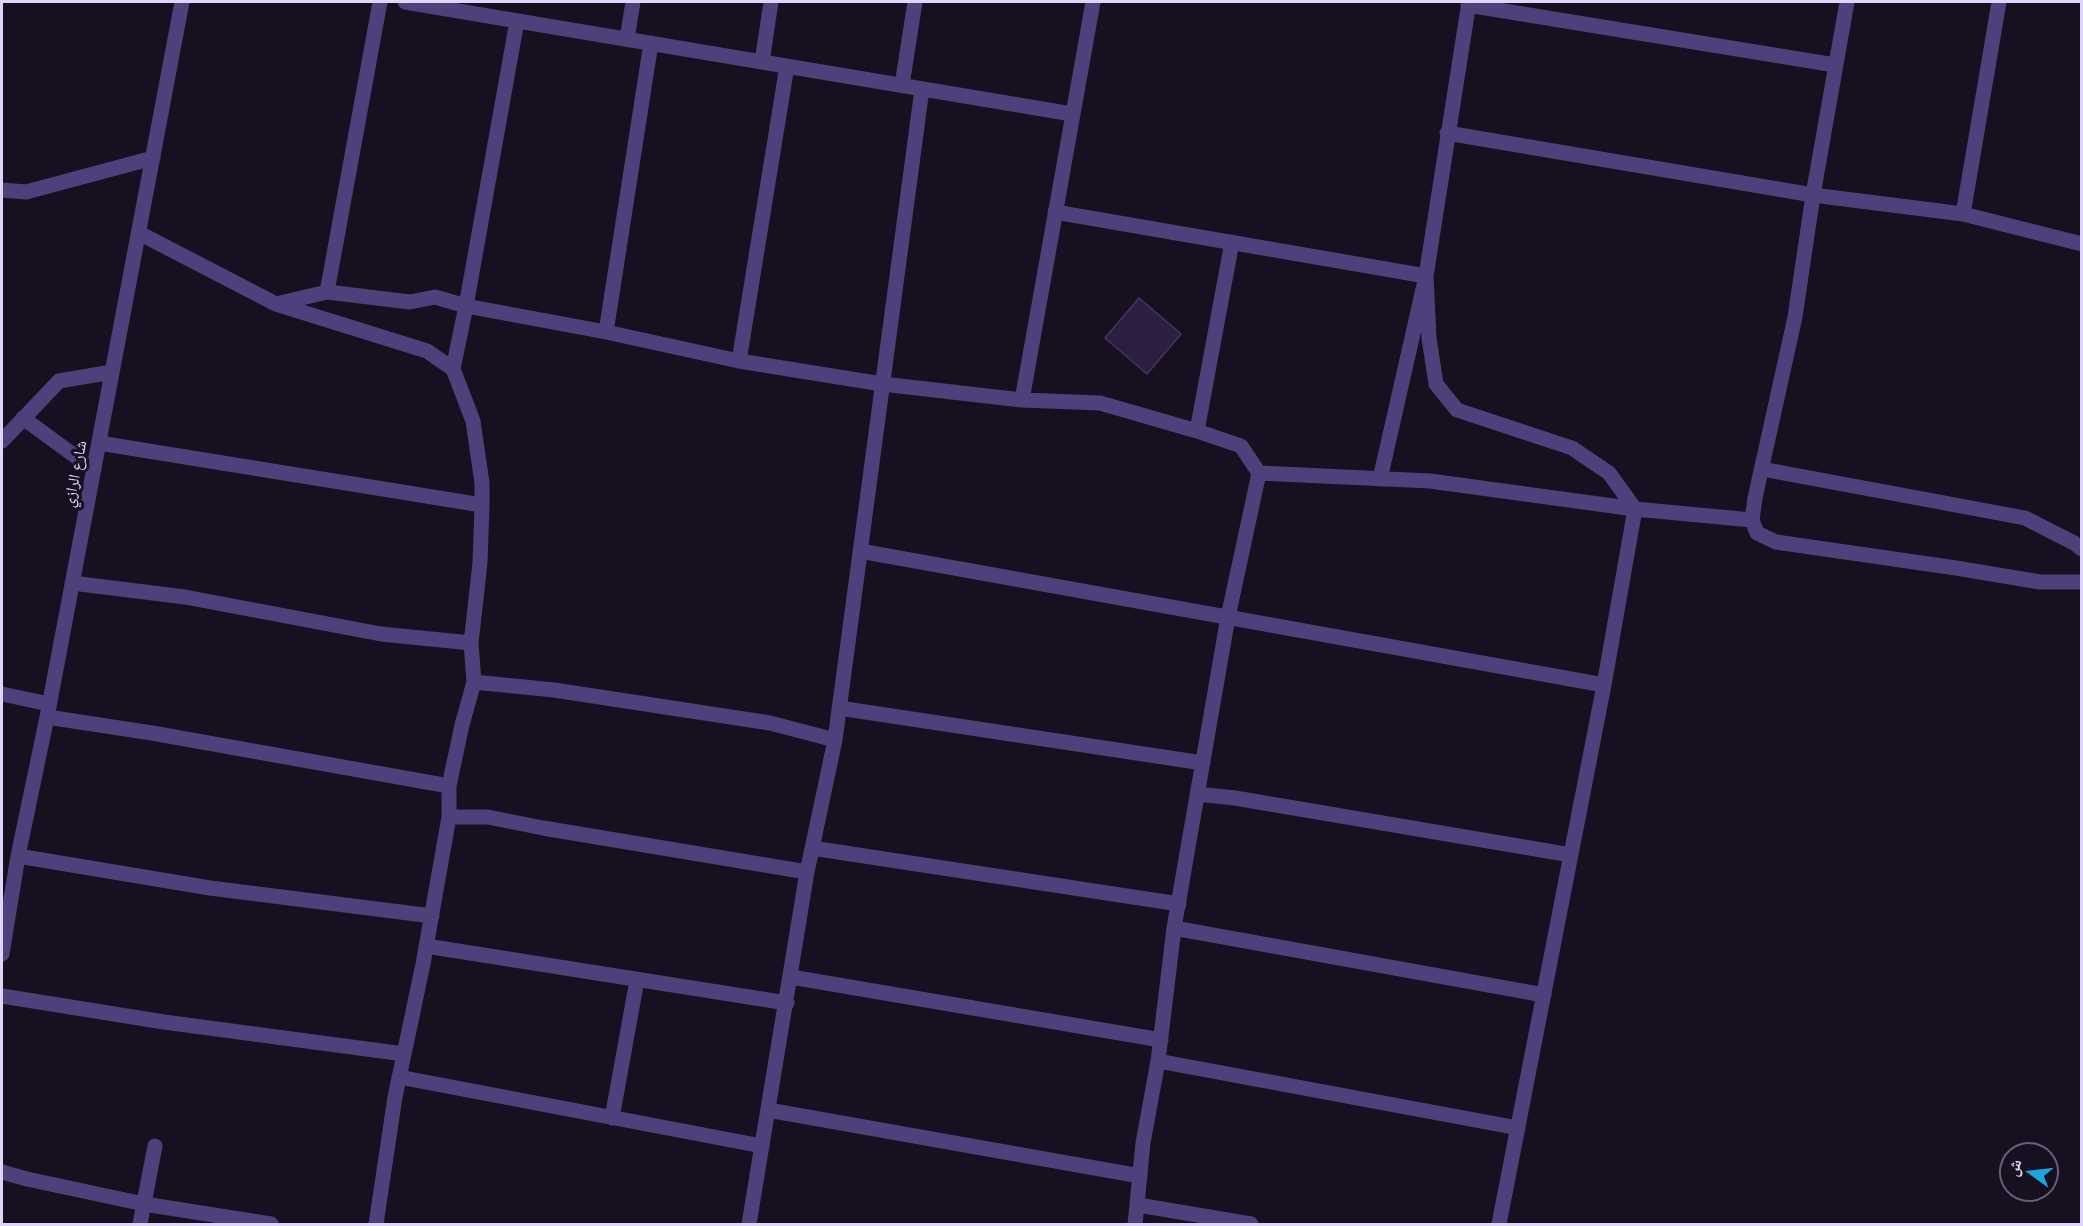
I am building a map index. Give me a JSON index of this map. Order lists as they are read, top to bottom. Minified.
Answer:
{"streets":{"street":["شارع الرازي"]},"north":"left"}
